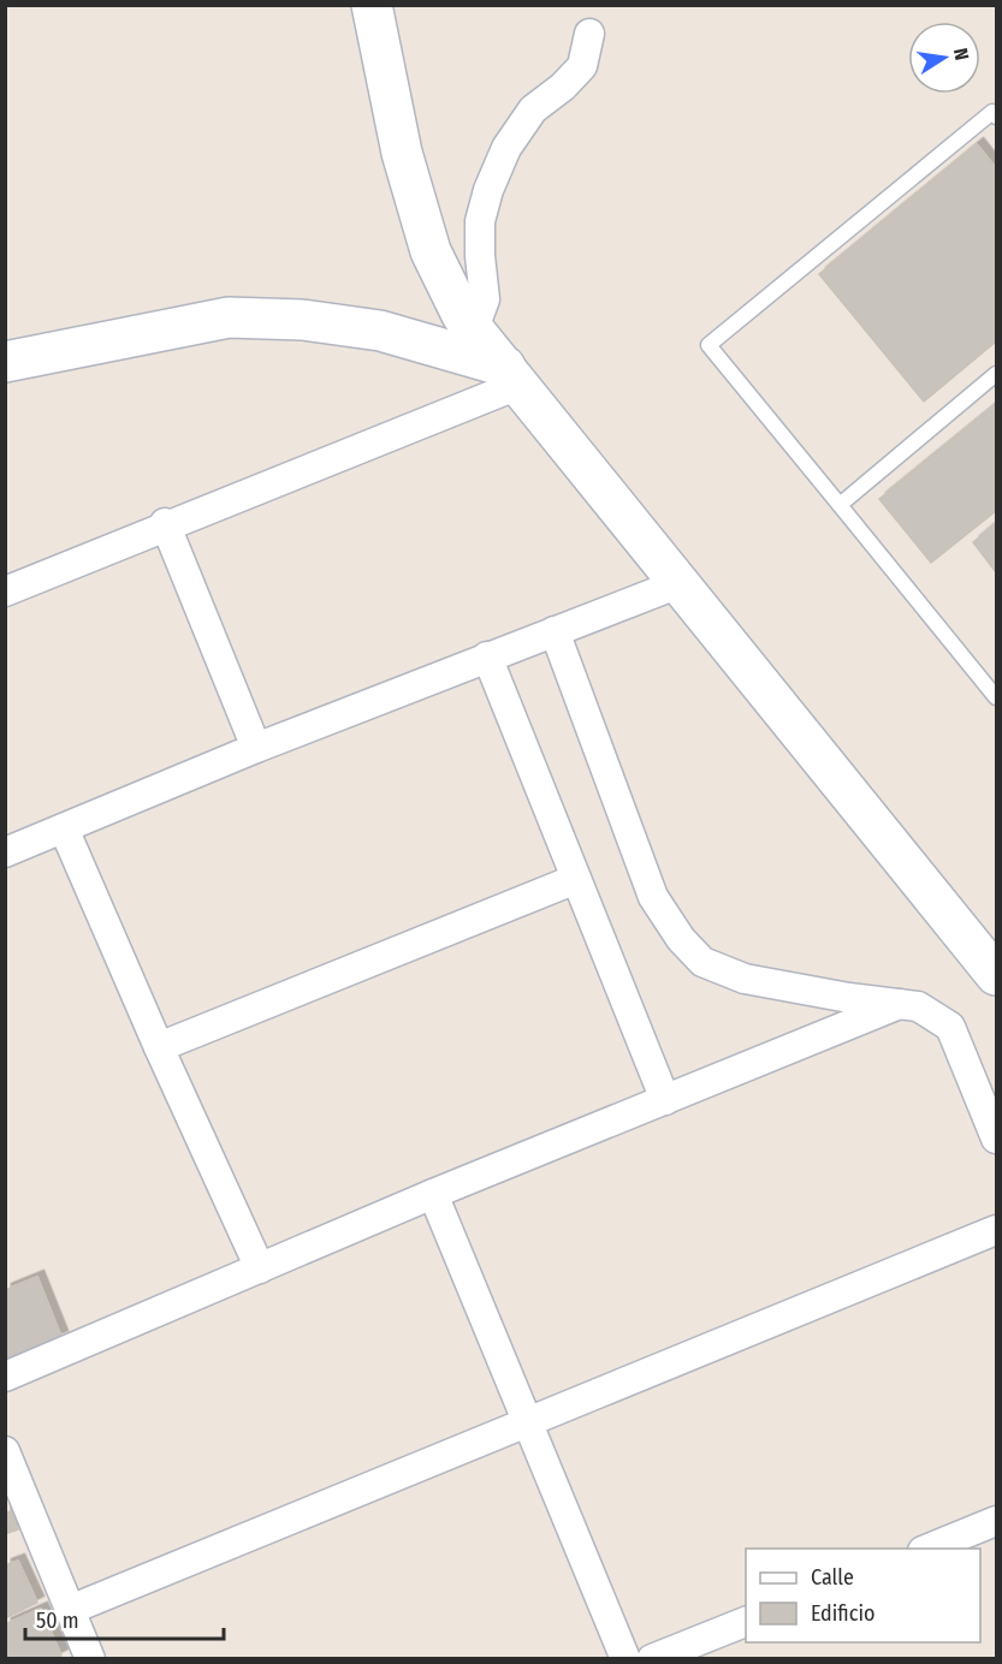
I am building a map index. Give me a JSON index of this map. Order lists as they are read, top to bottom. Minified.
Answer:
{"legend":["Calle","Edificio"],"scale_bar":"50 m","north":"right"}
